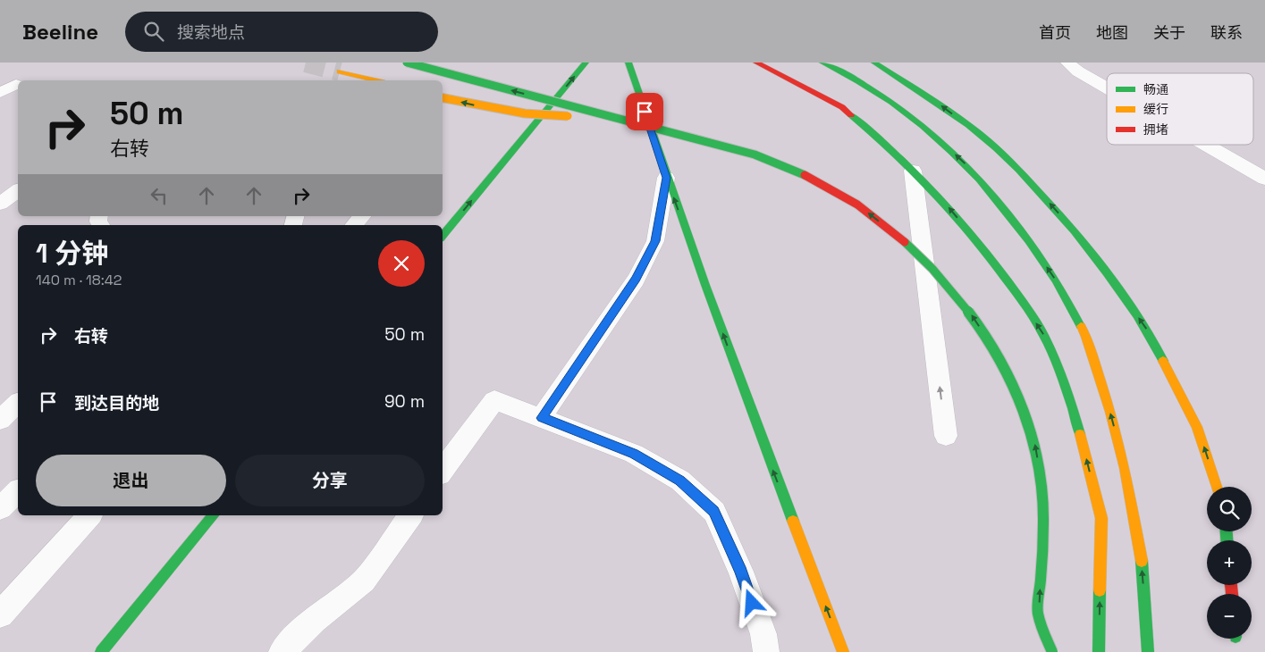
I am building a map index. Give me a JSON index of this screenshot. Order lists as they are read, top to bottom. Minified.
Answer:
{"legend":["畅通","缓行","拥堵"],"page":{"header":"Beeline","search":"搜索地点","nav":["首页","地图","关于","联系"],"turn":["50 m","右转"],"heading":["1 分钟","140 m · 18:42"],"list":[{"name":"右转","value":"50 m"},{"name":"到达目的地","value":"90 m"}],"buttons":["退出","分享"],"map_buttons":["+","−"]}}
